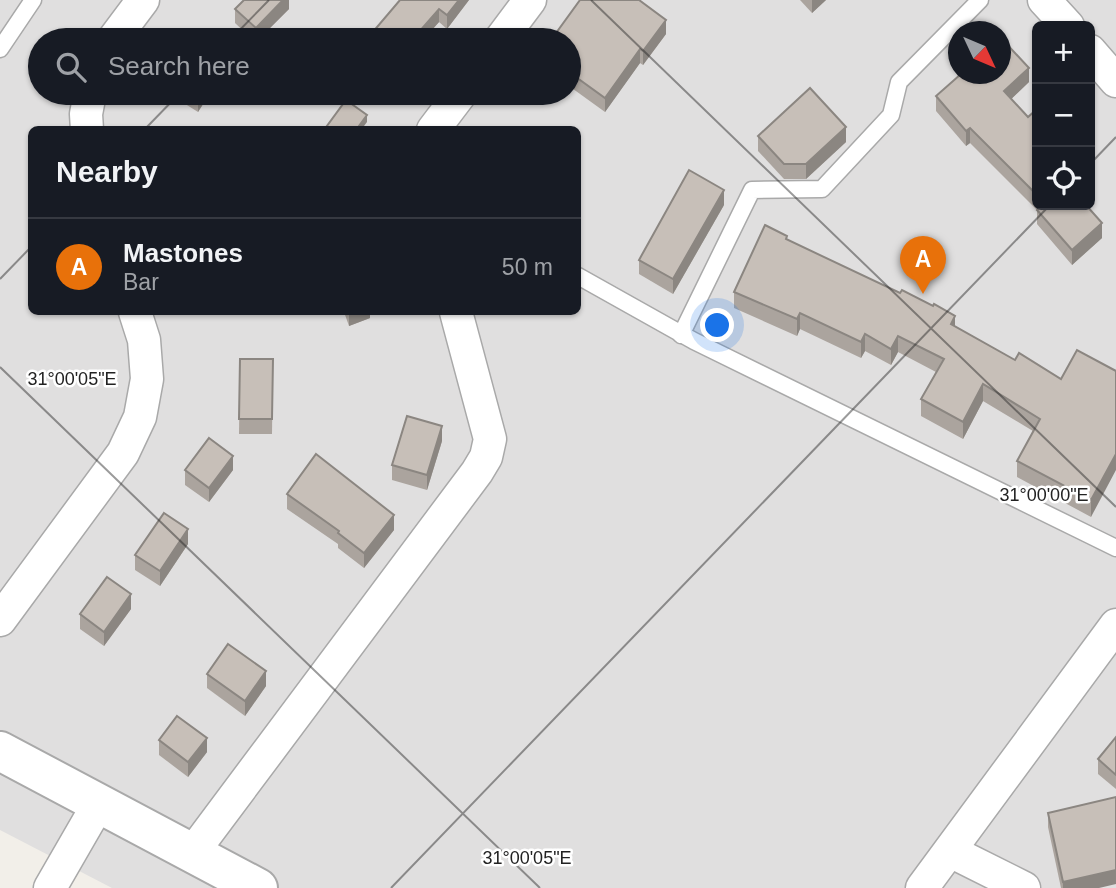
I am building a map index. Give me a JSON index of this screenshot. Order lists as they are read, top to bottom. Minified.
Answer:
{"north":"bottom right","page":{"map_buttons":["+","−"],"search":"Search here","heading":"Nearby","list":[{"mark":"A","name":"Mastones","note":"Bar","value":"50 m"}],"pins":"A"},"coordinates":["31°00'05\"E","31°00'00\"E"]}
